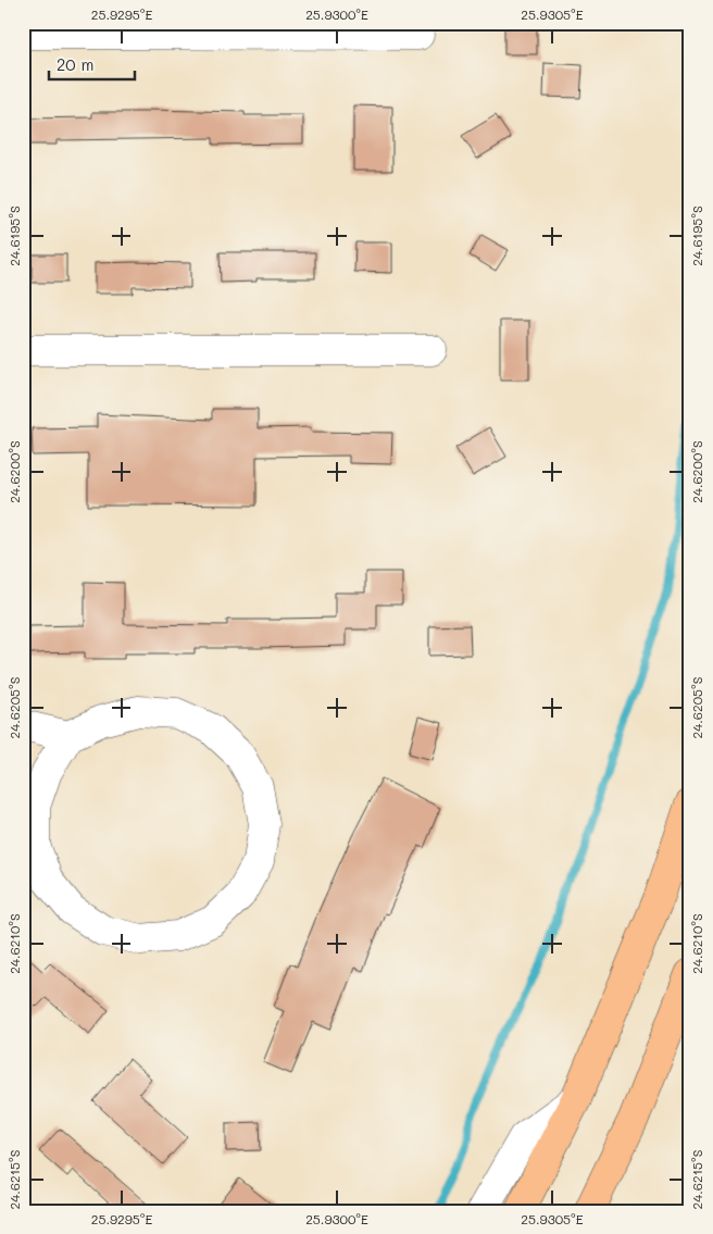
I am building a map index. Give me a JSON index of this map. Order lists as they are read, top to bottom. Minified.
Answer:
{"scale_bar":"20 m","coordinates":["25.9295°E","25.9300°E","25.9305°E","24.6195°S","24.6200°S","24.6205°S","24.6210°S","24.6215°S"]}
